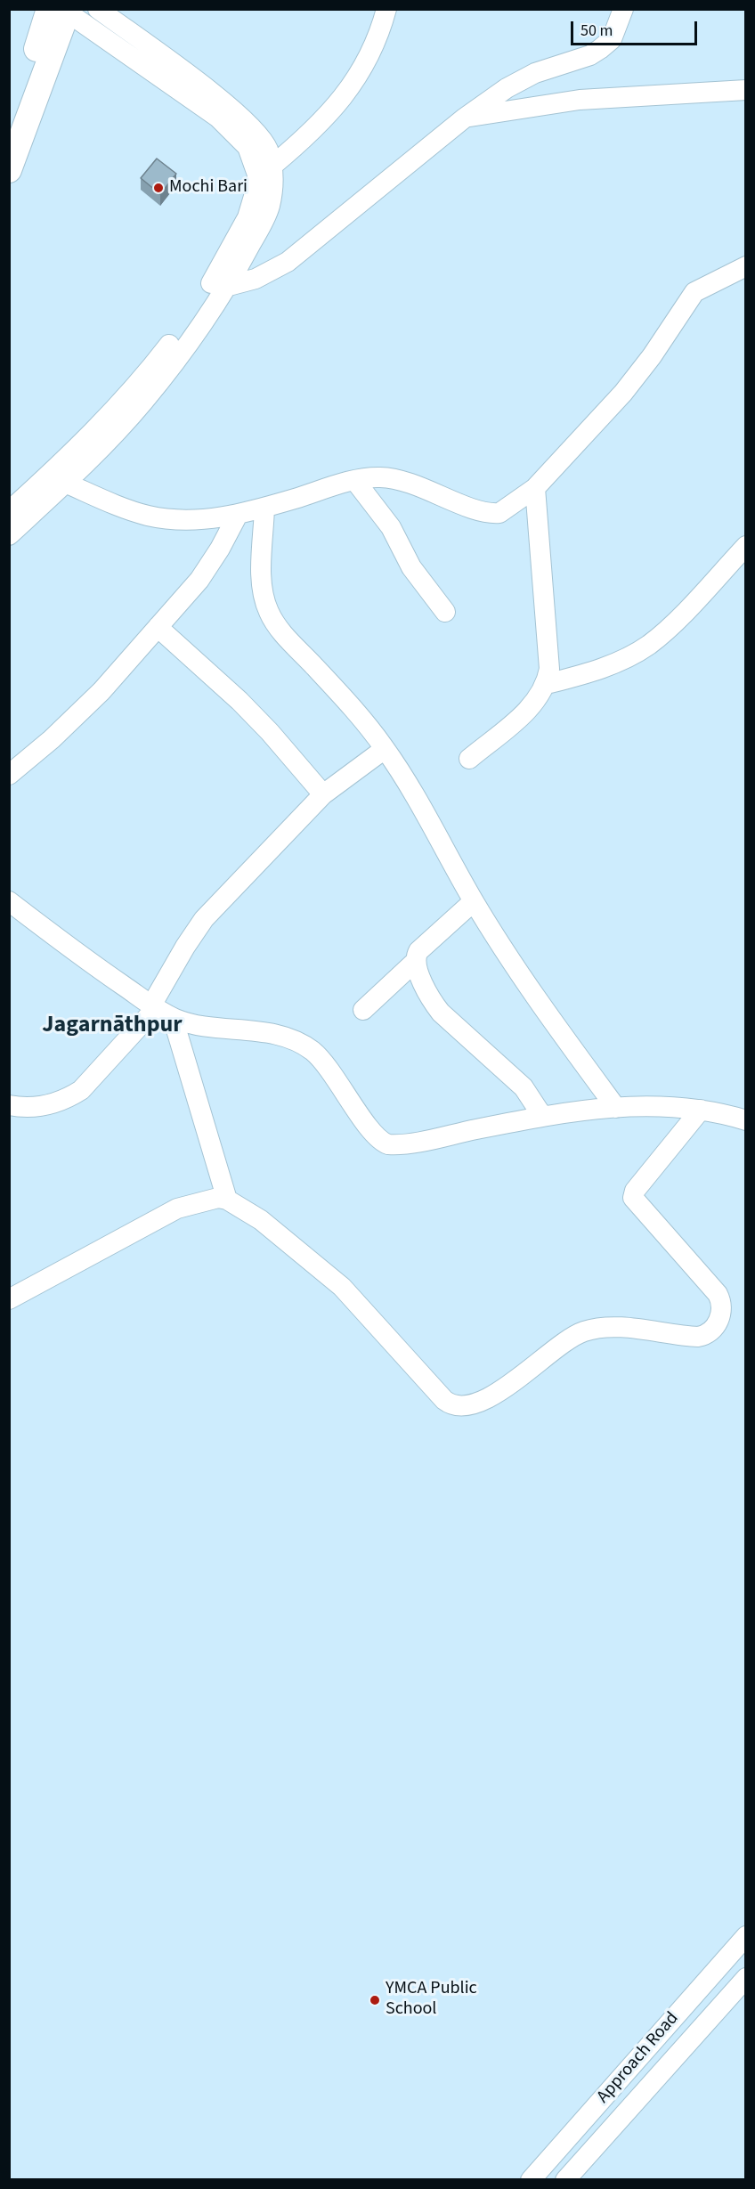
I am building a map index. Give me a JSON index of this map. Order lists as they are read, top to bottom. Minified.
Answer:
{"streets":{"street":["Approach Road"]},"districts":["Jagarnāthpur"],"places":["Mochi Bari","YMCA Public School"],"scale_bar":"50 m"}
